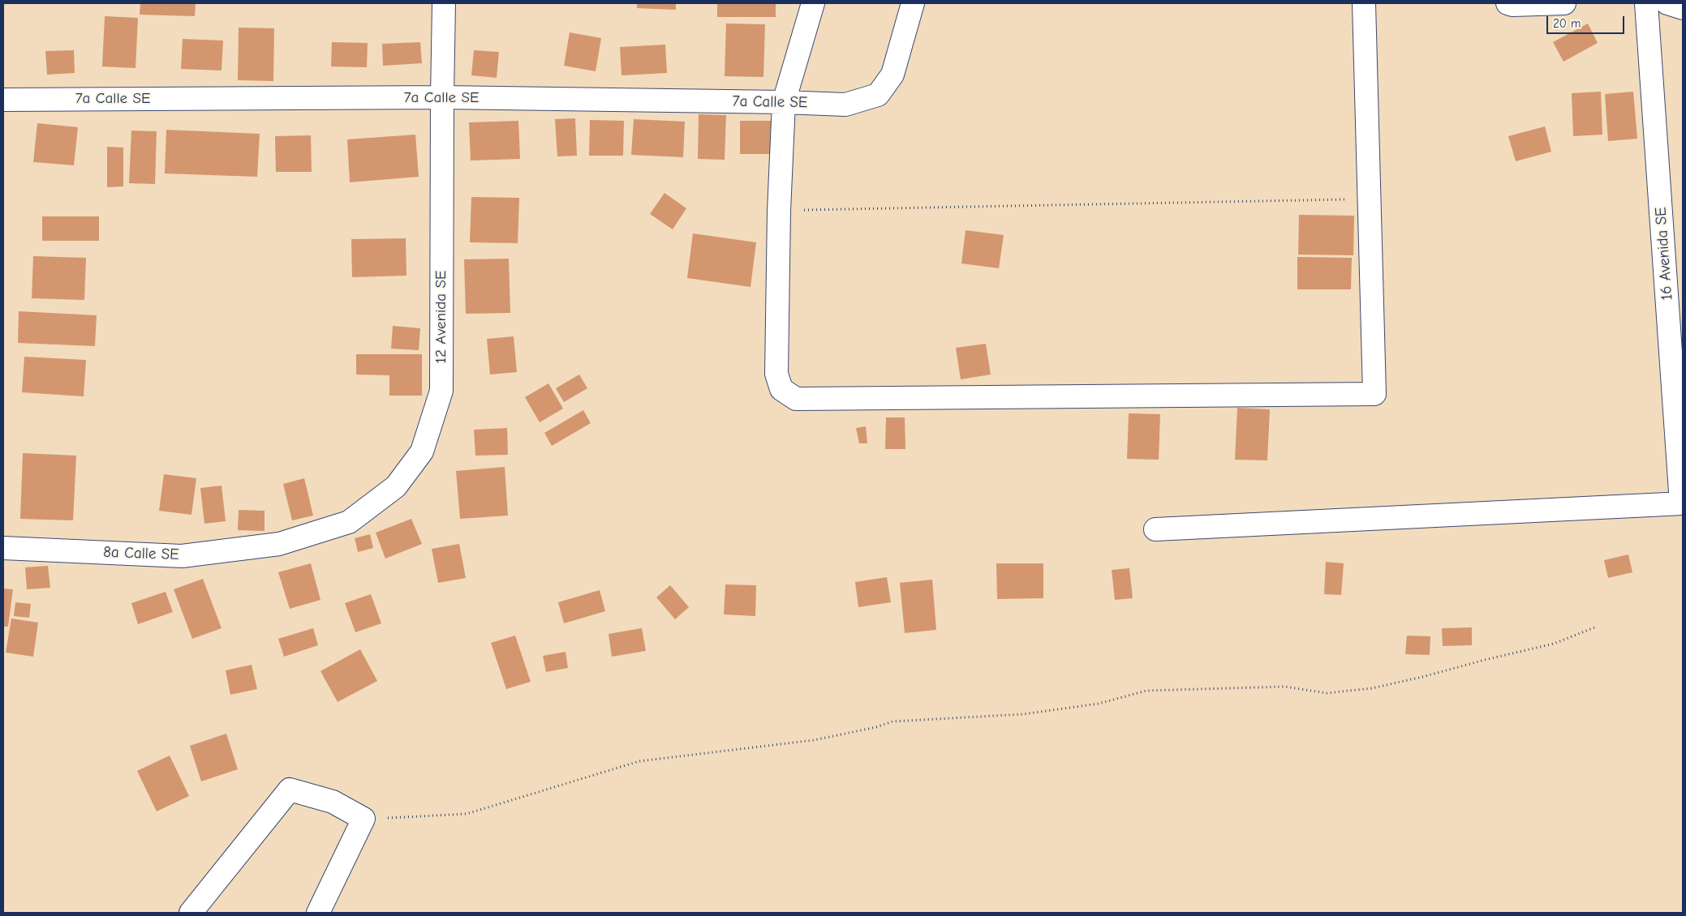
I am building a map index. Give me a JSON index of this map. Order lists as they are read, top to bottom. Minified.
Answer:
{"streets":{"street":["7a Calle SE","16 Avenida SE","12 Avenida SE","8a Calle SE"]},"crossings":[["7a Calle SE","12 Avenida SE"],["12 Avenida SE","8a Calle SE"]],"scale_bar":"20 m"}
